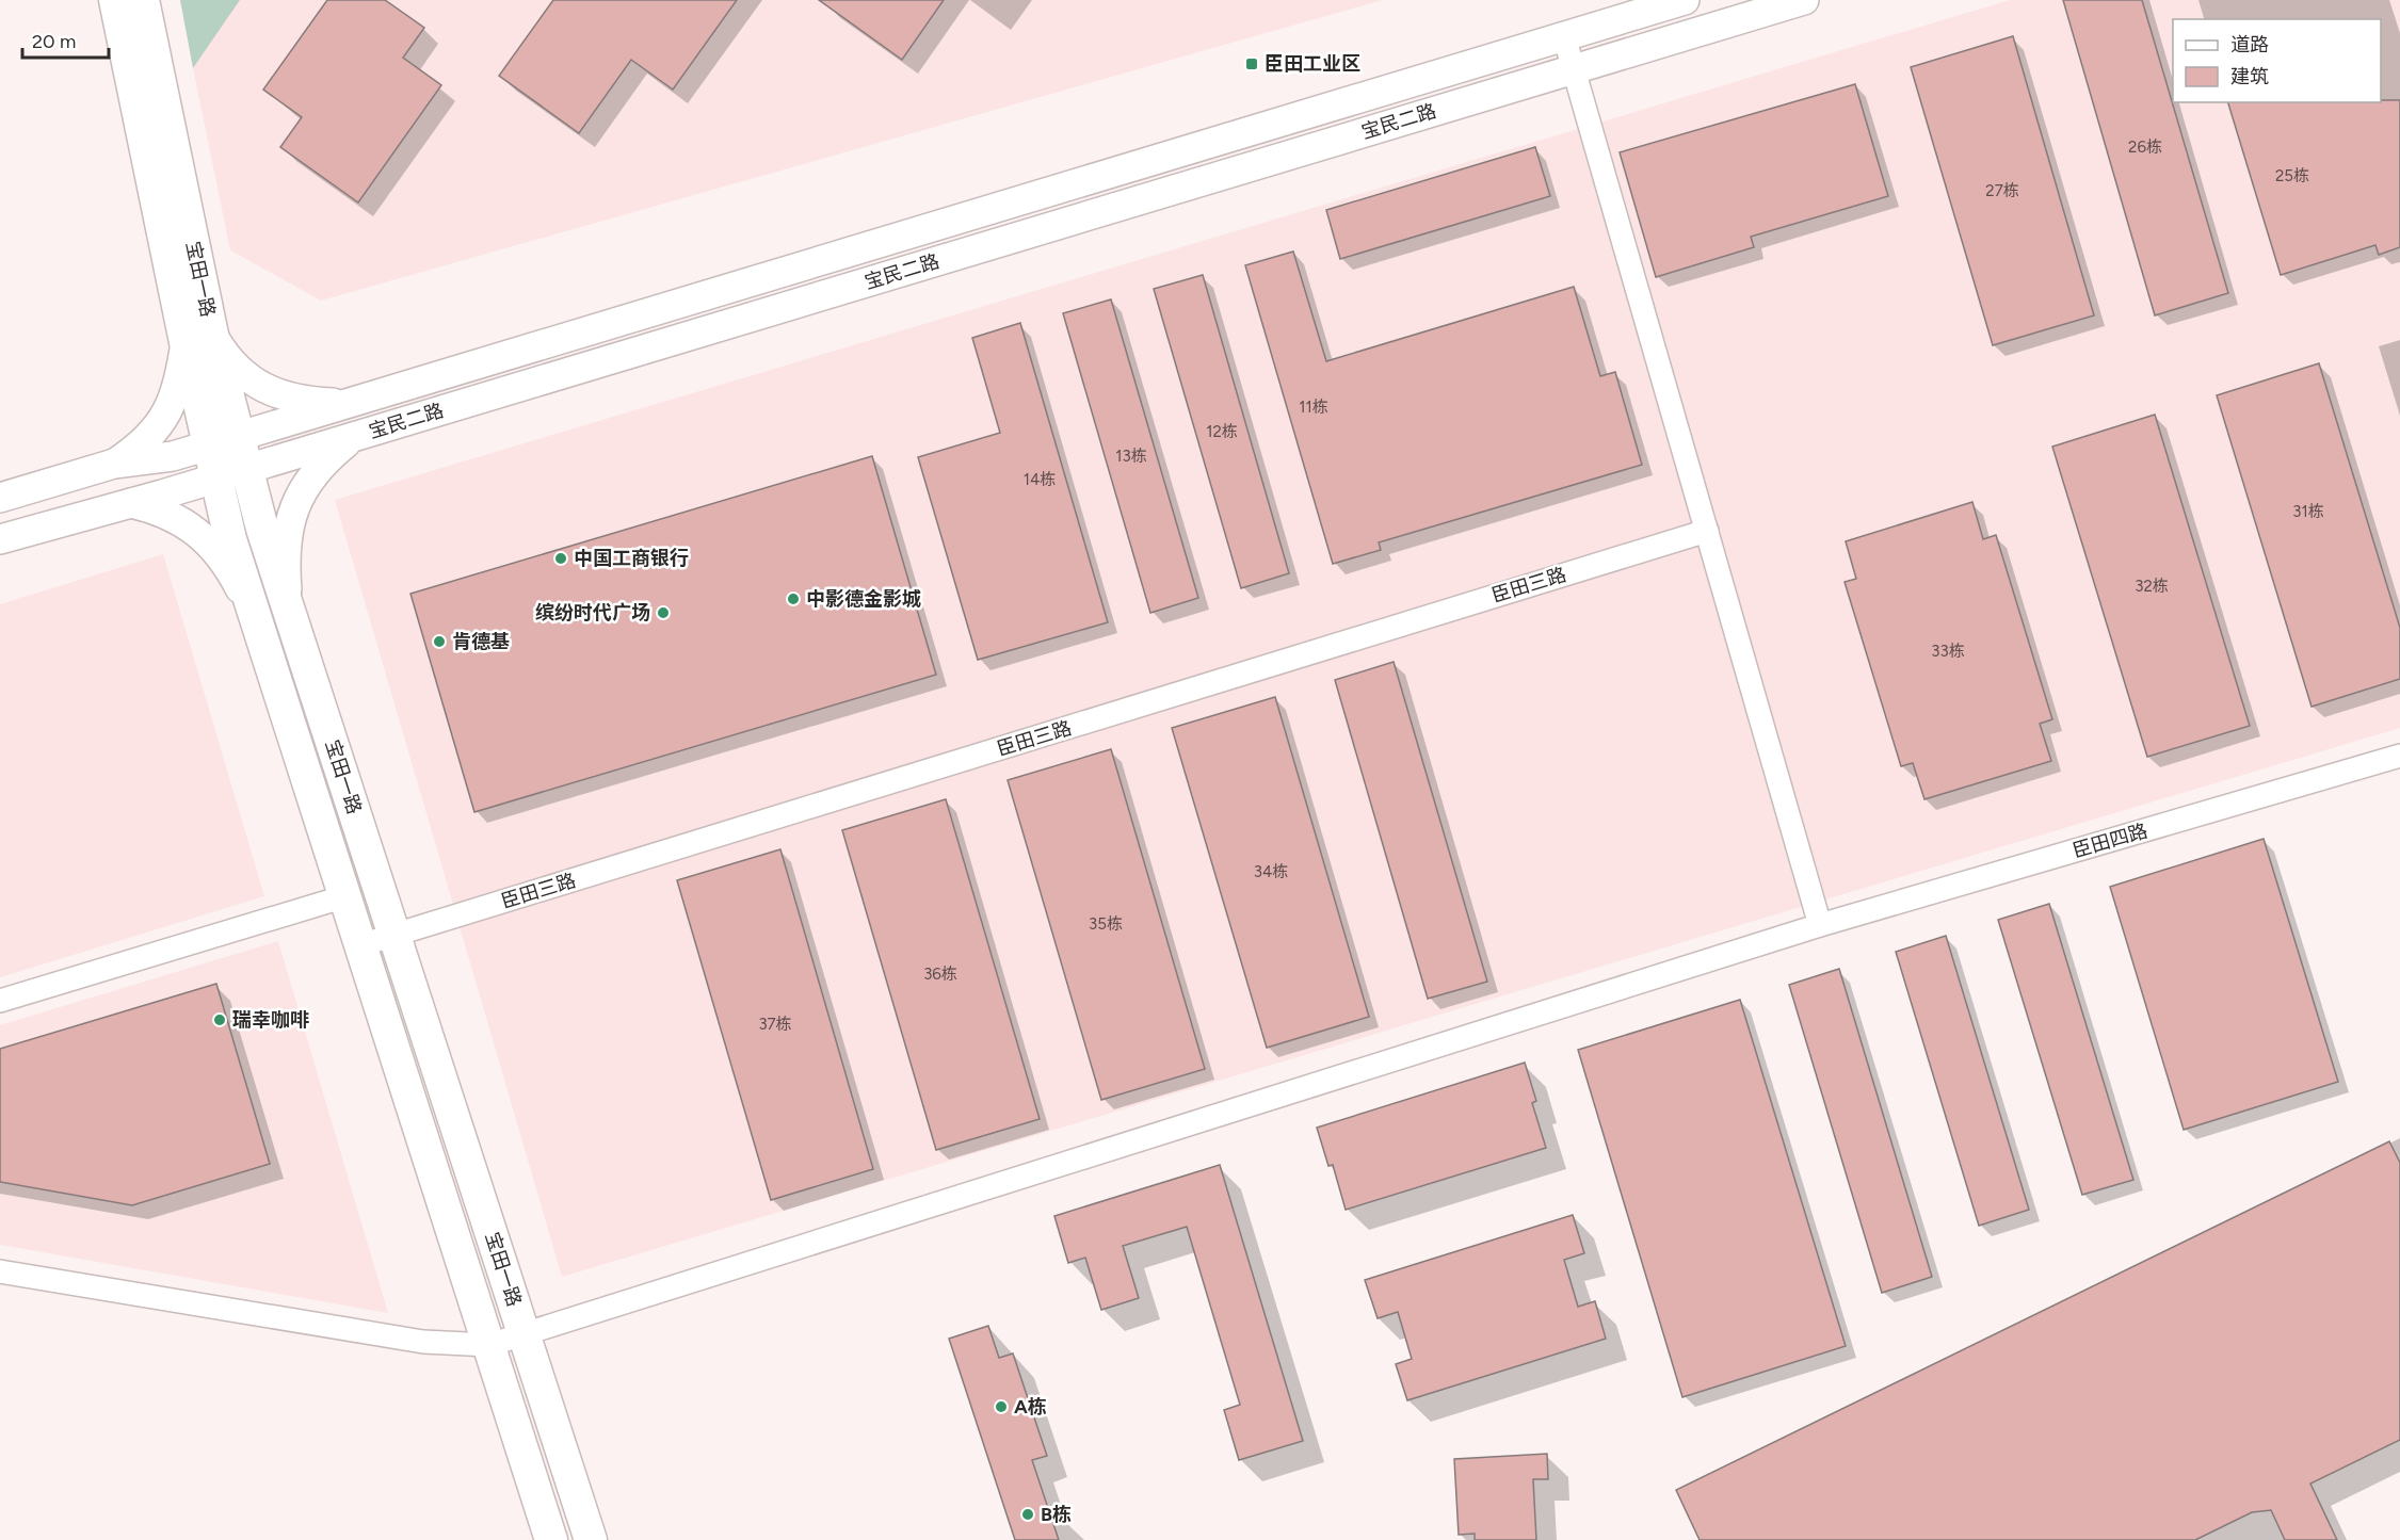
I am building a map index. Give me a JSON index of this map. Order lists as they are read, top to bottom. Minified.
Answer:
{"streets":{"main road":["宝田一路"],"street":["宝民二路","臣田三路","臣田四路"]},"crossings":[["宝民二路","宝田一路"],["宝田一路","臣田三路"],["宝田一路","臣田四路"]],"places":{"transit":["臣田工业区"],"other":["中国工商银行","中影德金影城","缤纷时代广场","肯德基","瑞幸咖啡","A栋","B栋"]},"house_numbers":["26栋","25栋","27栋","11栋","12栋","13栋","14栋","31栋","32栋","33栋","34栋","35栋","36栋","37栋"],"legend":["道路","建筑"],"scale_bar":"20 m"}
